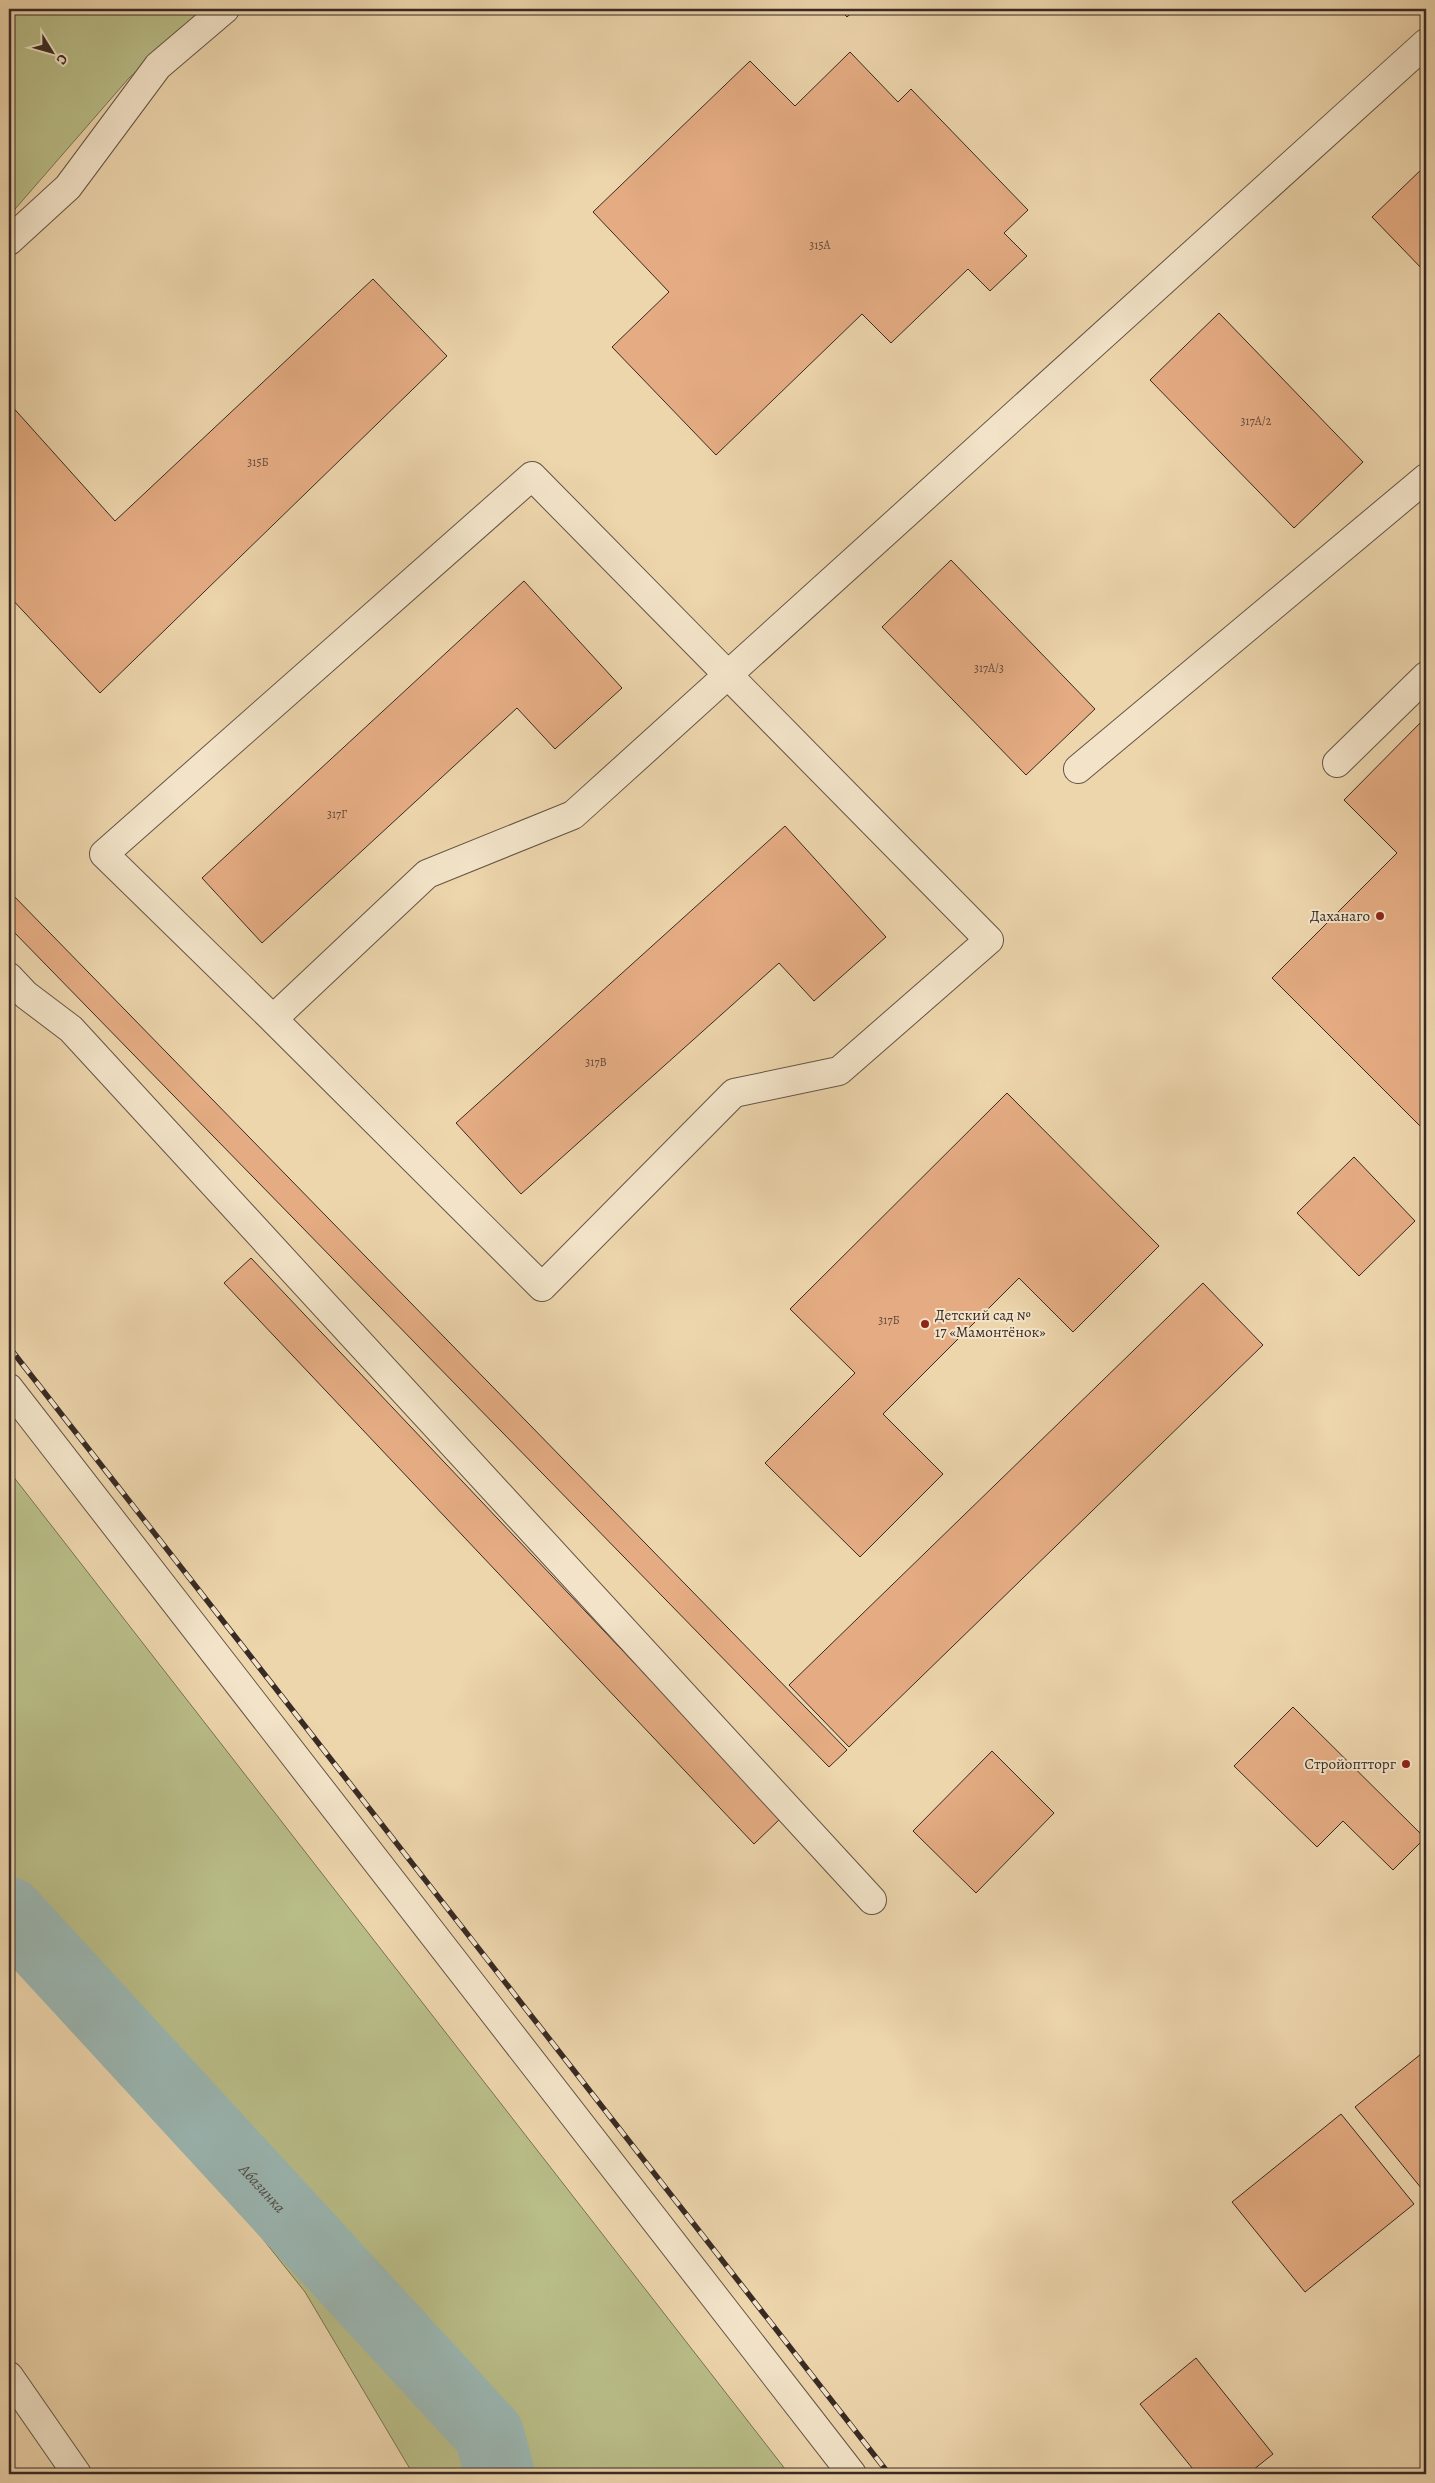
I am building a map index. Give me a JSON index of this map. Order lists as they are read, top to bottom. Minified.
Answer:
{"water":["Абазинка"],"places":["Даханаго","Детский сад № 17 «Мамонтёнок»","Стройоптторг"],"house_numbers":["315А","317А/2","315Б","317А/3","317Г","317В","317Б"],"north":"bottom right"}
